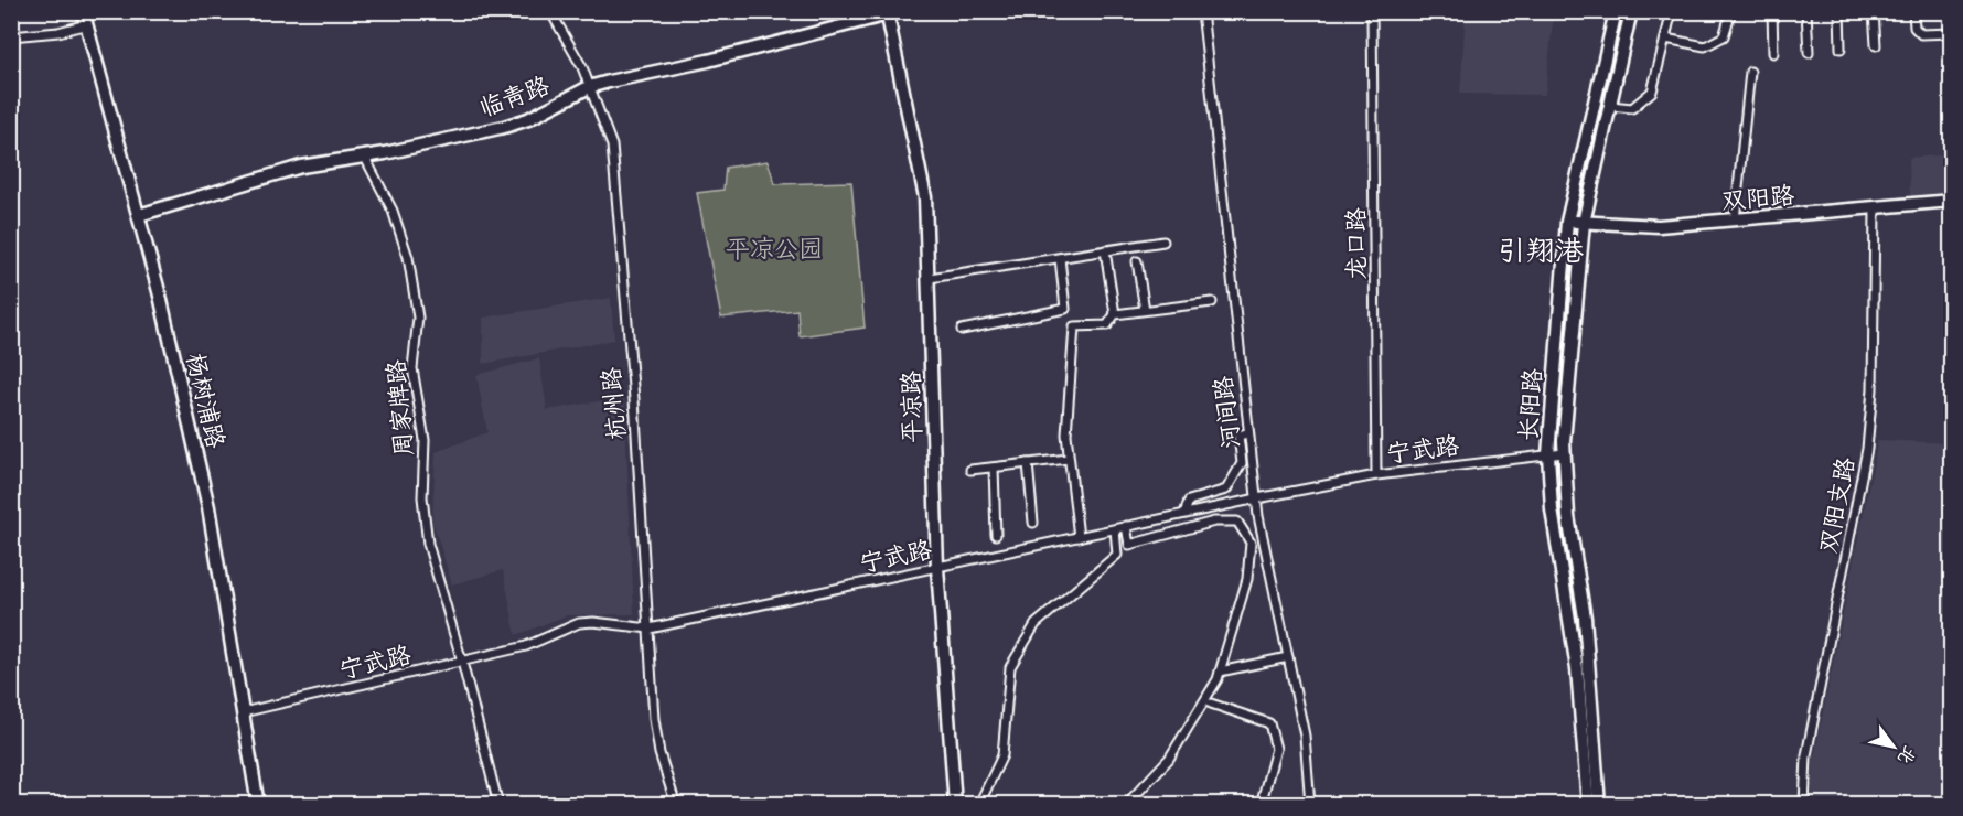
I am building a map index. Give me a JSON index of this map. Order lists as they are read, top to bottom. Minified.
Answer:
{"streets":{"main road":["临青路","双阳路","杨树浦路","长阳路","平凉路"],"street":["龙口路","杭州路","周家牌路","河间路","宁武路","双阳支路"]},"crossings":[["临青路","杨树浦路"],["临青路","杭州路"],["临青路","平凉路"],["临青路","周家牌路"],["双阳路","长阳路"],["双阳路","双阳支路"],["龙口路","宁武路"],["杨树浦路","宁武路"],["杭州路","宁武路"],["长阳路","宁武路"],["平凉路","宁武路"],["周家牌路","宁武路"],["河间路","宁武路"]],"districts":["引翔港"],"parks":["平凉公园"],"north":"bottom right"}
